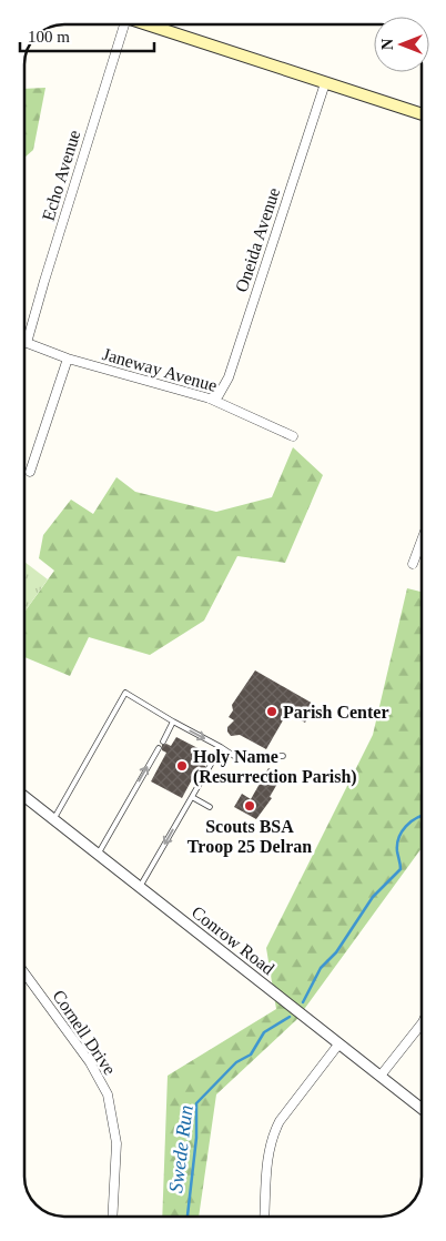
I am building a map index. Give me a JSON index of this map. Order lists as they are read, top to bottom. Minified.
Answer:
{"streets":{"street":["Echo Avenue","Oneida Avenue","Janeway Avenue","Conrow Road","Cornell Drive"]},"crossings":[["Echo Avenue","Janeway Avenue"],["Oneida Avenue","Janeway Avenue"]],"water":["Swede Run"],"places":["Parish Center","Holy Name (Resurrection Parish)","Scouts BSA Troop 25 Delran"],"scale_bar":"100 m","north":"left"}
